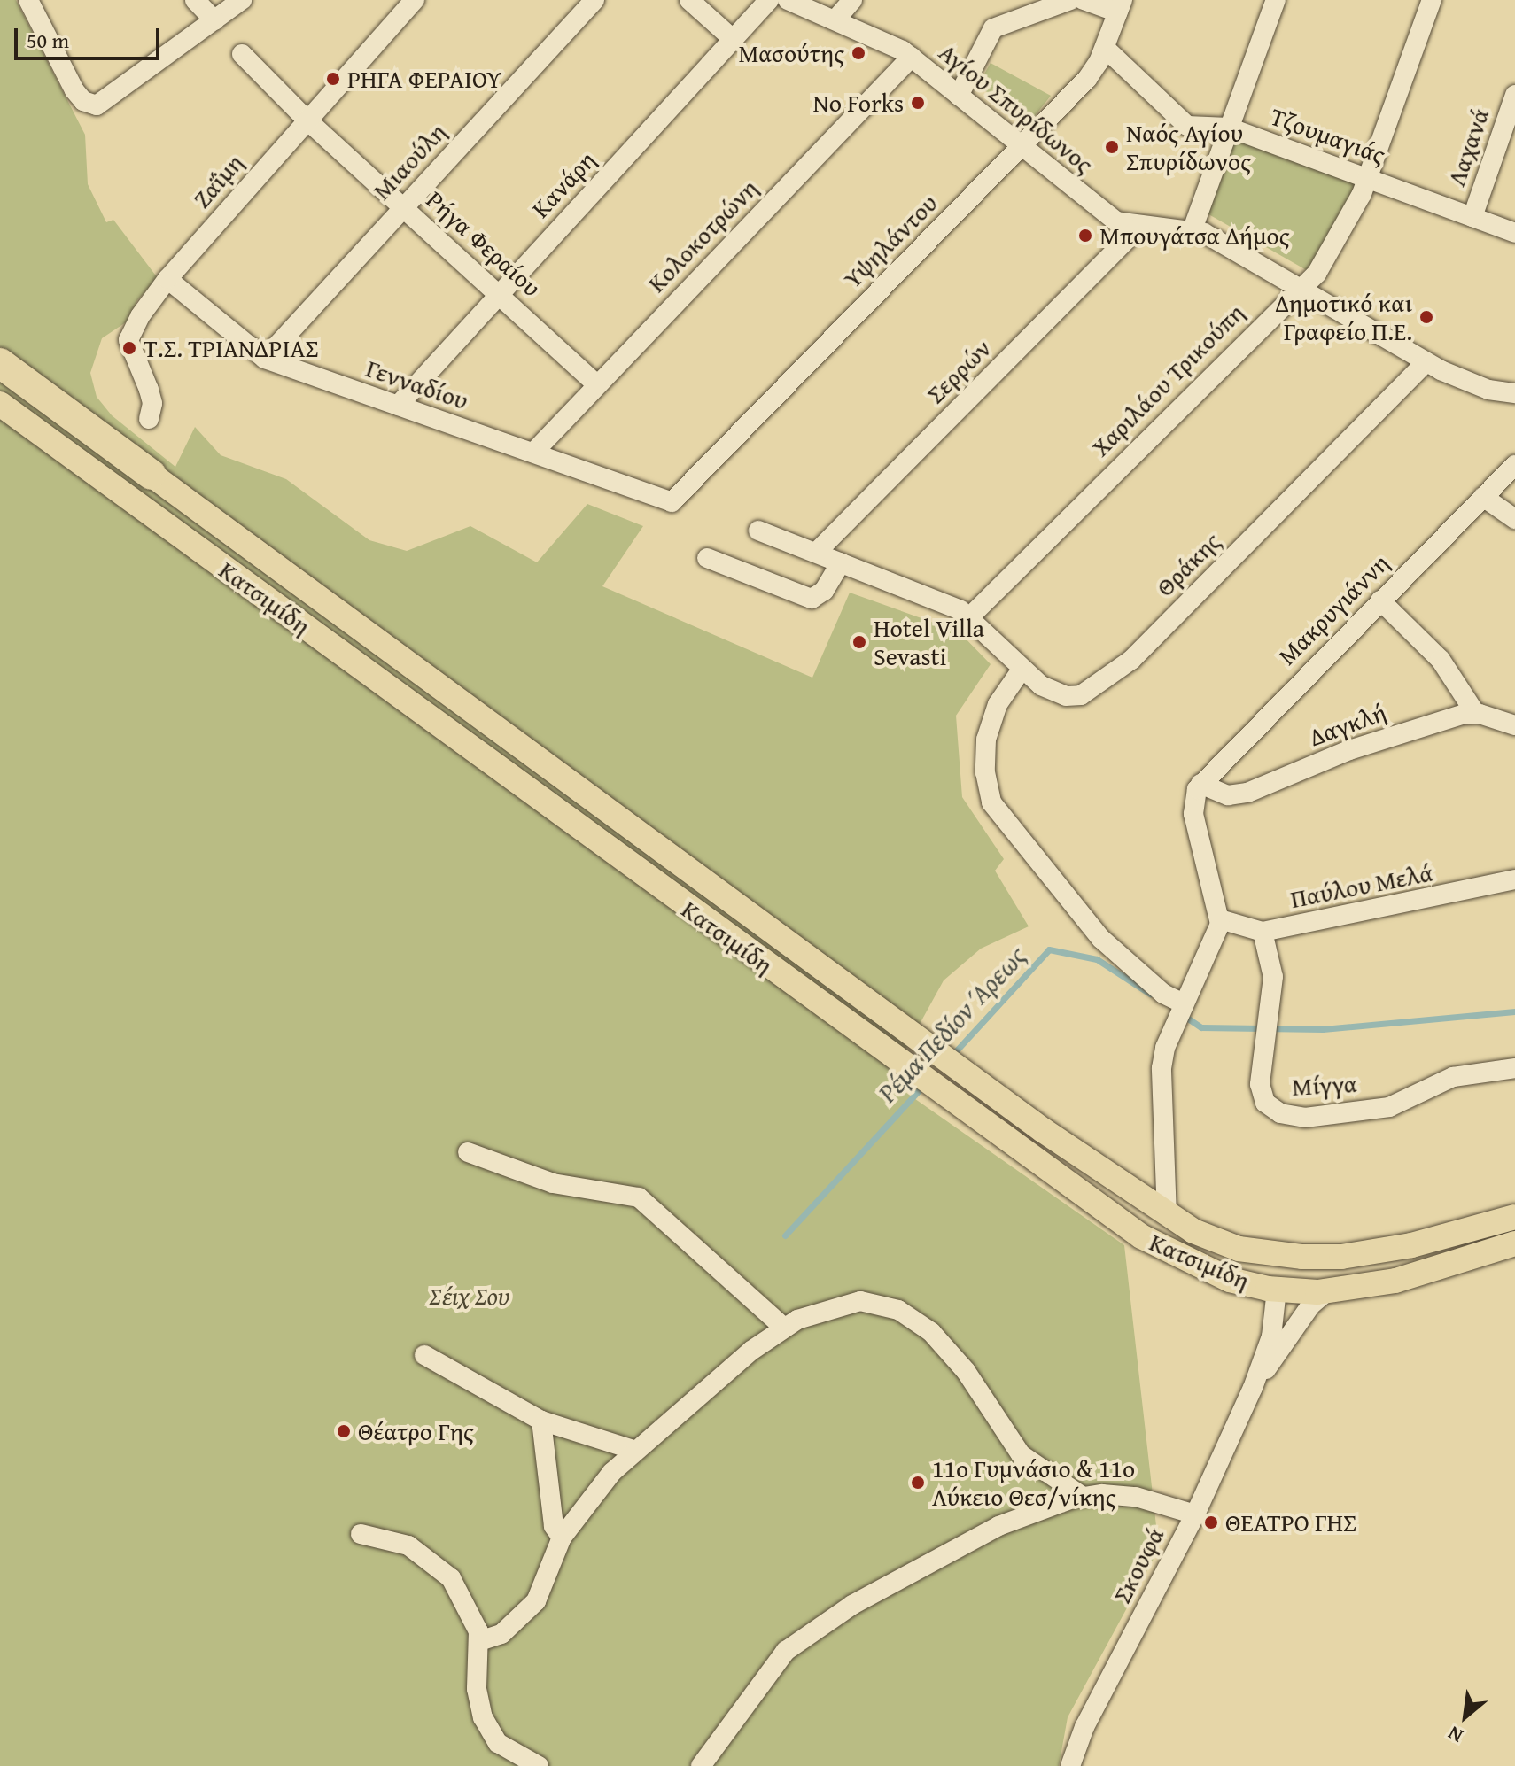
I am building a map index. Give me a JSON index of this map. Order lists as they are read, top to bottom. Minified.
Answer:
{"streets":{"main road":["Κατσιμίδη"],"street":["Αγίου Σπυρίδωνος","Τζουμαγιάς","Λαχανά","Μιαούλη","Ζαΐμη","Κανάρη","Κολοκοτρώνη","Υψηλάντου","Ρήγα Φεραίου","Σερρών","Χαριλάου Τρικούπη","Γενναδίου","Θράκης","Μακρυγιάννη","Δαγκλή","Παύλου Μελά","Μίγγα","Σκουφά"]},"crossings":[["Αγίου Σπυρίδωνος","Κολοκοτρώνη"],["Αγίου Σπυρίδωνος","Υψηλάντου"],["Αγίου Σπυρίδωνος","Σερρών"],["Αγίου Σπυρίδωνος","Χαριλάου Τρικούπη"],["Αγίου Σπυρίδωνος","Θράκης"],["Τζουμαγιάς","Λαχανά"],["Τζουμαγιάς","Υψηλάντου"],["Τζουμαγιάς","Χαριλάου Τρικούπη"],["Μιαούλη","Ρήγα Φεραίου"],["Μιαούλη","Γενναδίου"],["Ζαΐμη","Ρήγα Φεραίου"],["Ζαΐμη","Γενναδίου"],["Κανάρη","Ρήγα Φεραίου"],["Κανάρη","Γενναδίου"],["Κολοκοτρώνη","Ρήγα Φεραίου"],["Κολοκοτρώνη","Γενναδίου"],["Υψηλάντου","Γενναδίου"],["Χαριλάου Τρικούπη","Θράκης"],["Κατσιμίδη","Σκουφά"],["Μακρυγιάννη","Δαγκλή"],["Παύλου Μελά","Μίγγα"]],"water":["Ρέμα Πεδίον Άρεως"],"parks":["Σέιχ Σου"],"places":["Μασούτης","ΡΗΓΑ ΦΕΡΑΙΟΥ","No Forks","Ναός Αγίου Σπυρίδωνος","Μπουγάτσα Δήμος","Δημοτικό και Γραφείο Π.Ε.","Τ.Σ. ΤΡΙΑΝΔΡΙΑΣ","Hotel Villa Sevasti","Θέατρο Γης","11ο Γυμνάσιο & 11ο Λύκειο Θεσ/νίκης","ΘΕΑΤΡΟ ΓΗΣ"],"scale_bar":"50 m","north":"bottom left"}
